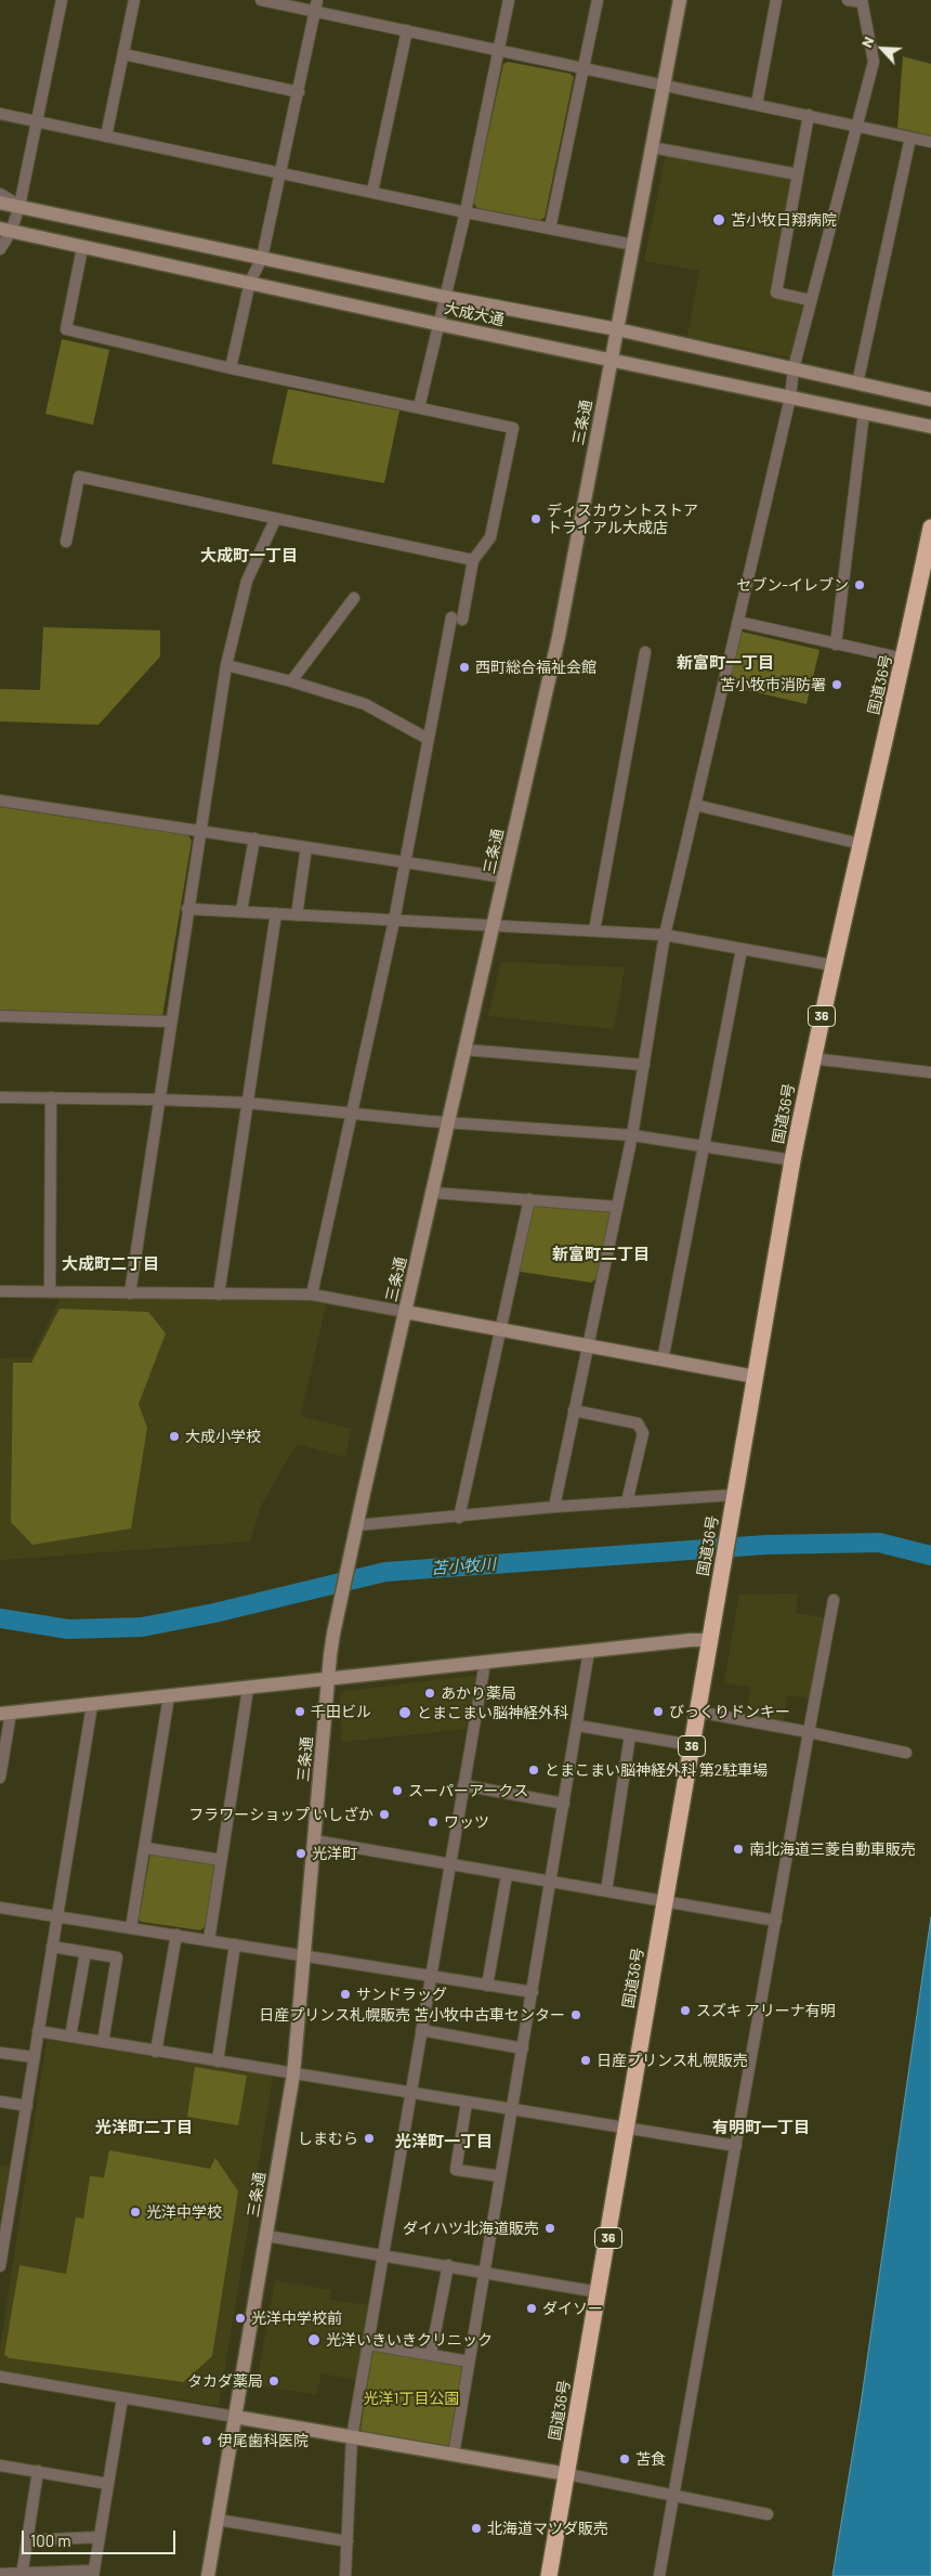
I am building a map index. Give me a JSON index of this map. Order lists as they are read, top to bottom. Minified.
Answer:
{"streets":{"highway":["国道36号","36"],"street":["大成大通","三条通"]},"crossings":[["大成大通","三条通"]],"districts":["大成町一丁目","新富町一丁目","新富町二丁目","大成町二丁目","光洋町二丁目","有明町一丁目","光洋町一丁目"],"water":["苫小牧川"],"parks":["光洋1丁目公園"],"places":["苫小牧日翔病院","ディスカウントストア トライアル大成店","セブン-イレブン","西町総合福祉会館","苫小牧市消防署","大成小学校","あかり薬局","千田ビル","びっくりドンキー","とまこまい脳神経外科","とまこまい脳神経外科 第2駐車場","スーパーアークス","フラワーショップ いしざか","ワッツ","南北海道三菱自動車販売","光洋町","サンドラッグ","スズキ アリーナ有明","日産プリンス札幌販売 苫小牧中古車センター","日産プリンス札幌販売","しまむら","光洋中学校","ダイハツ北海道販売","ダイソー","光洋中学校前","光洋いきいきクリニック","タカダ薬局","伊尾歯科医院","苫食","北海道マツダ販売"],"scale_bar":"100 m","north":"top left"}
